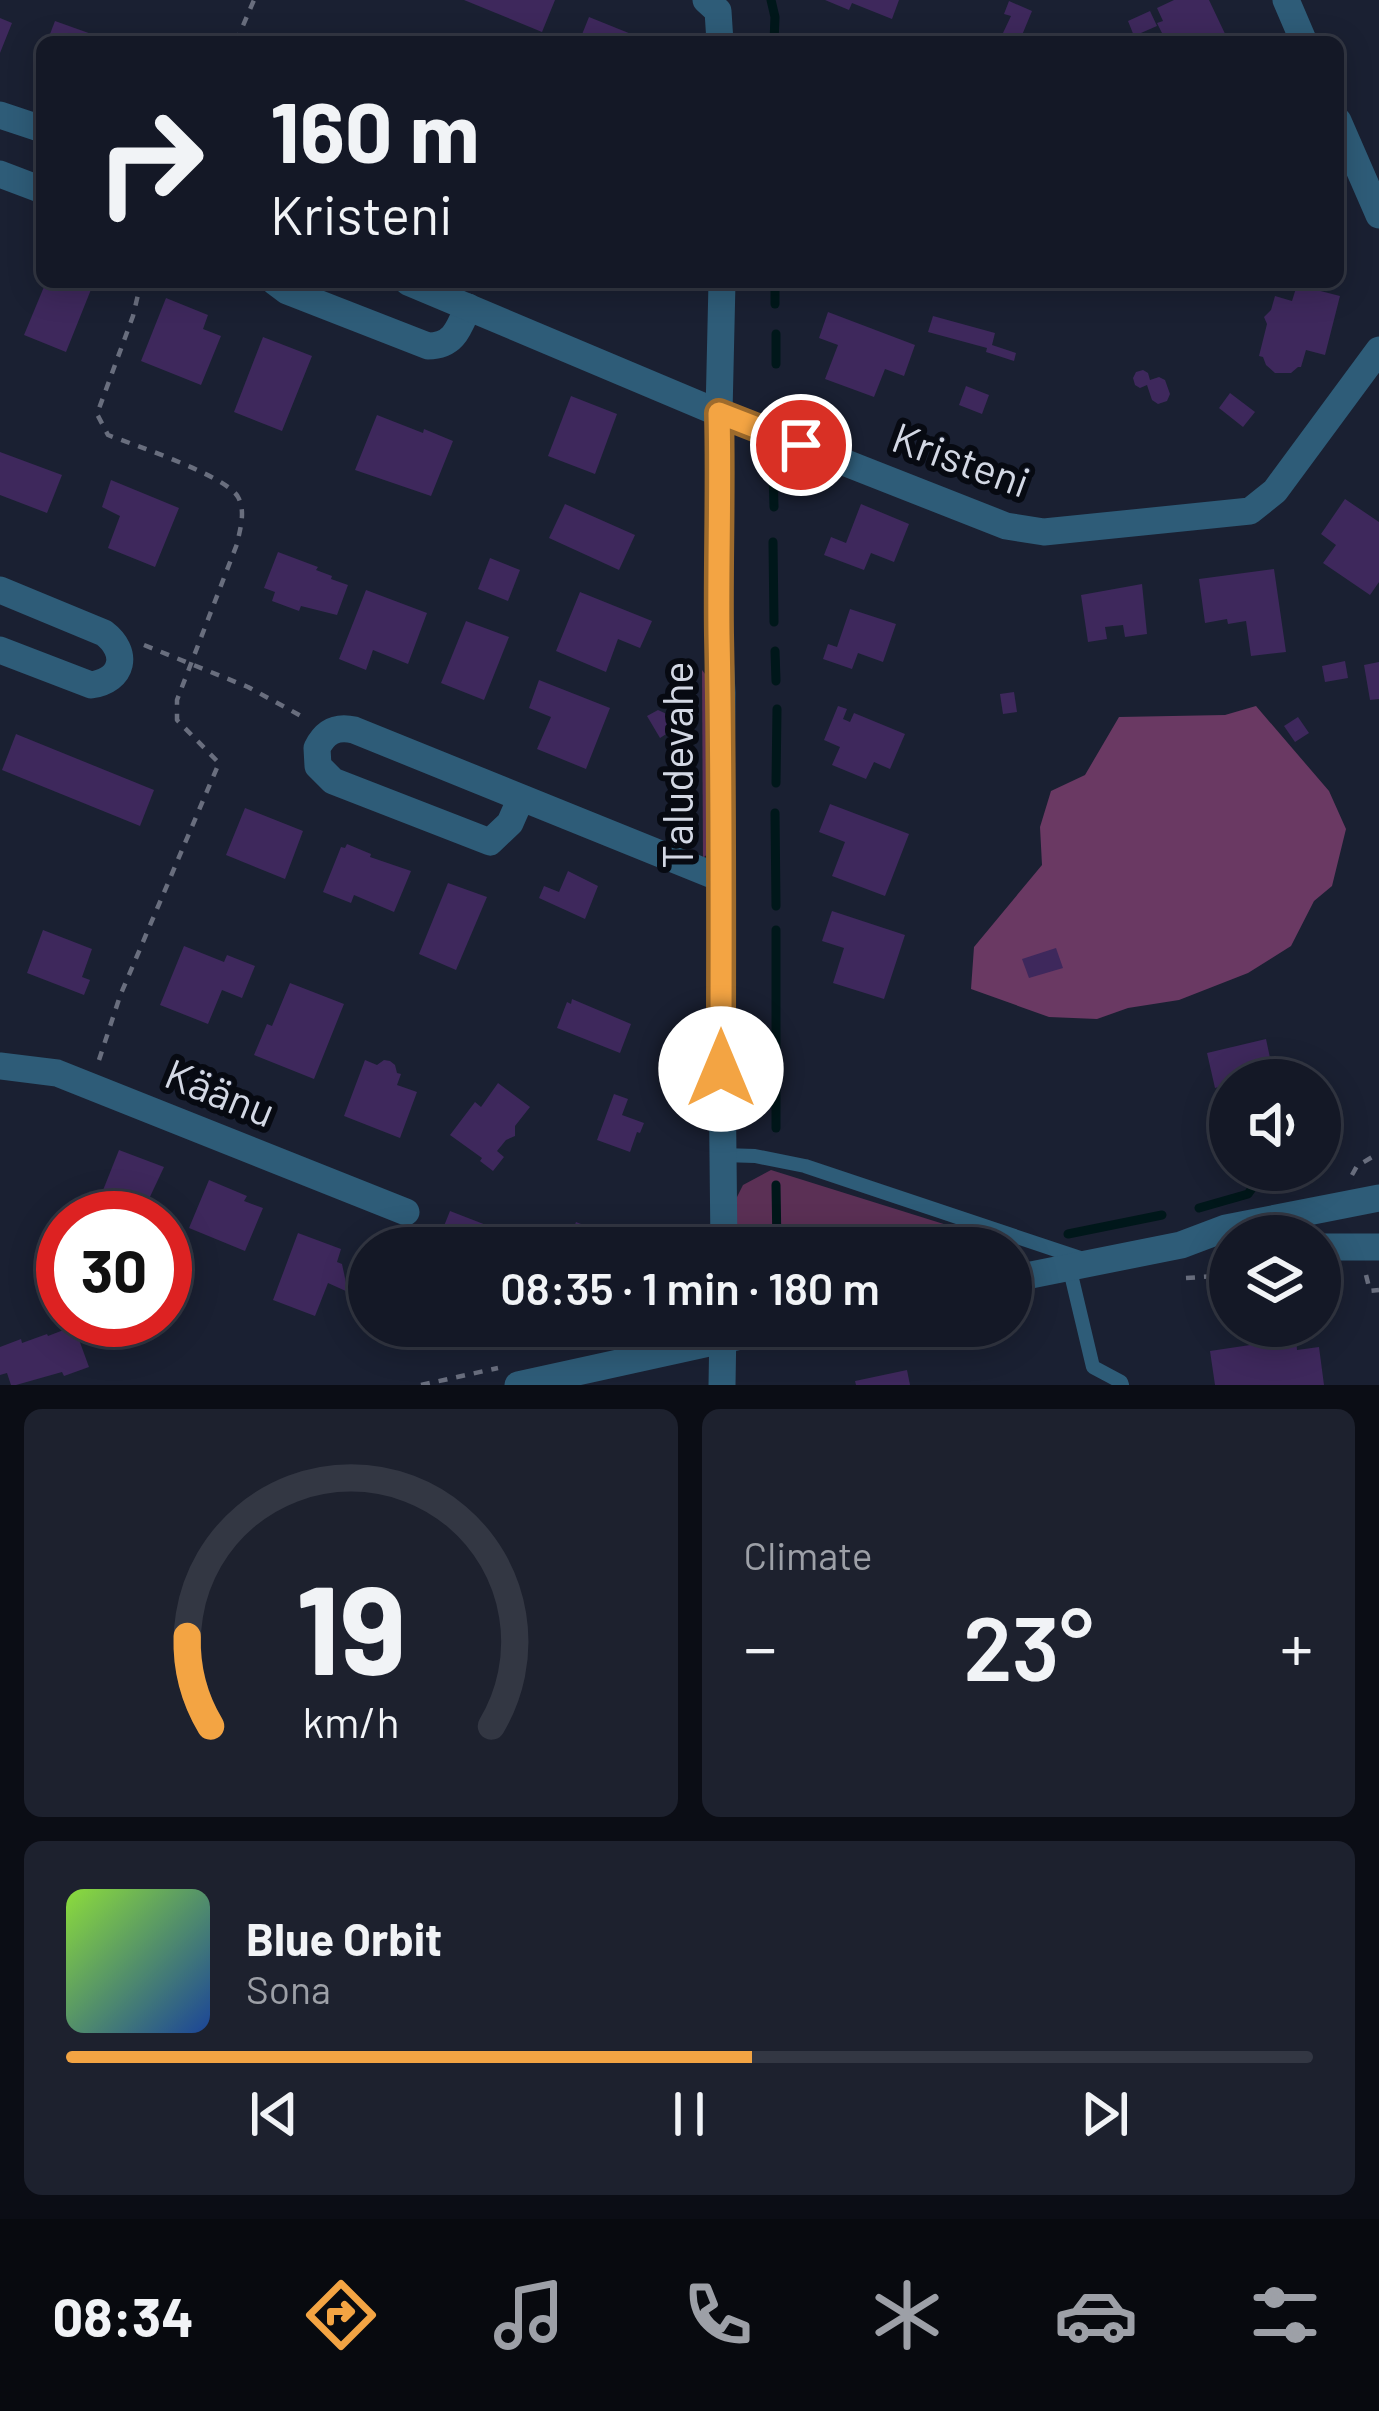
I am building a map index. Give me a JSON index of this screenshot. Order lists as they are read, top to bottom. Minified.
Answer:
{"streets":{"street":["Kristeni","Taludevahe","Käänu"]},"crossings":[["Kristeni","Taludevahe"]],"page":{"turn":["160 m","Kristeni"],"limit":"30","trip":"08:35 · 1 min · 180 m","tile":"Climate","heat":["−","23°","+"],"song":["Blue Orbit","Sona"],"tabs":"08:34","gauge":["19","km/h"]}}
